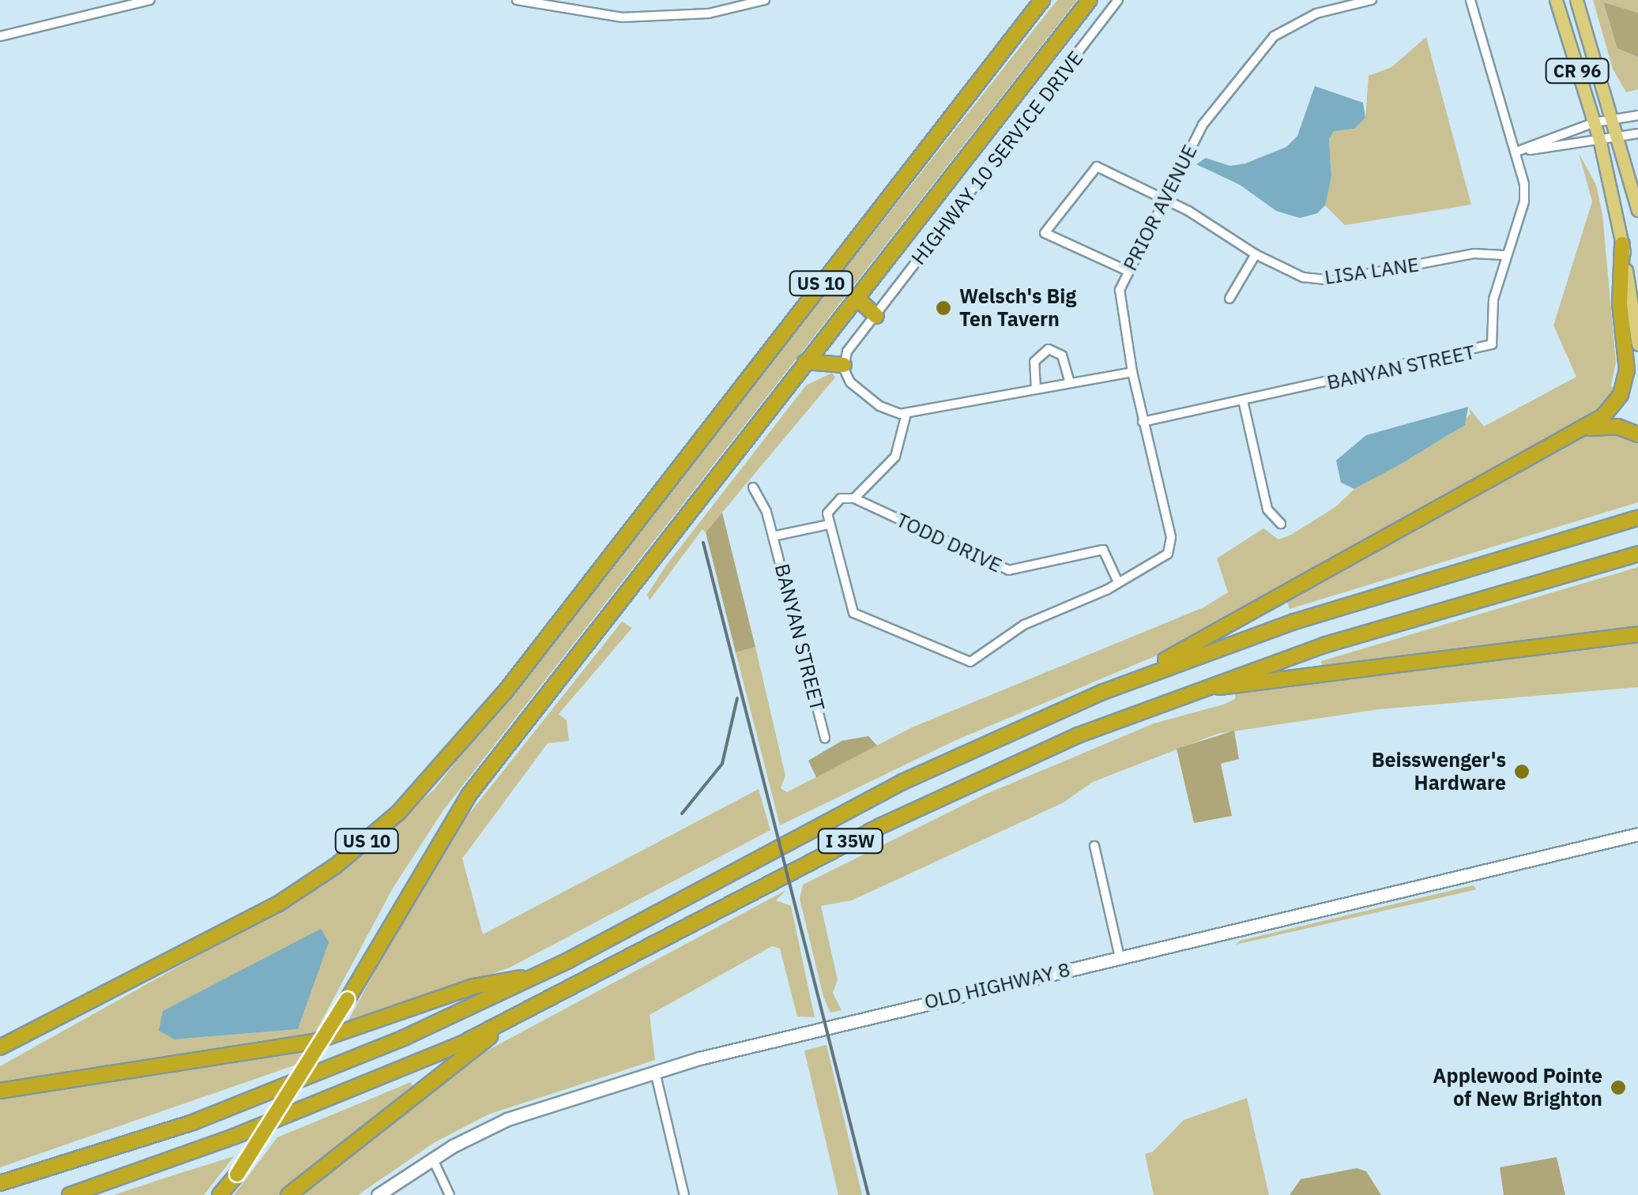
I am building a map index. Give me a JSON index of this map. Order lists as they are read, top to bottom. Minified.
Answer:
{"streets":{"highway":["US 10","I 35W"],"main road":["CR 96"],"street":["HIGHWAY 10 SERVICE DRIVE","PRIOR AVENUE","LISA LANE","BANYAN STREET","TODD DRIVE","OLD HIGHWAY 8"]},"crossings":[["PRIOR AVENUE","LISA LANE"],["LISA LANE","BANYAN STREET"]],"places":["Welsch's Big Ten Tavern","Beisswenger's Hardware","Applewood Pointe of New Brighton"]}
